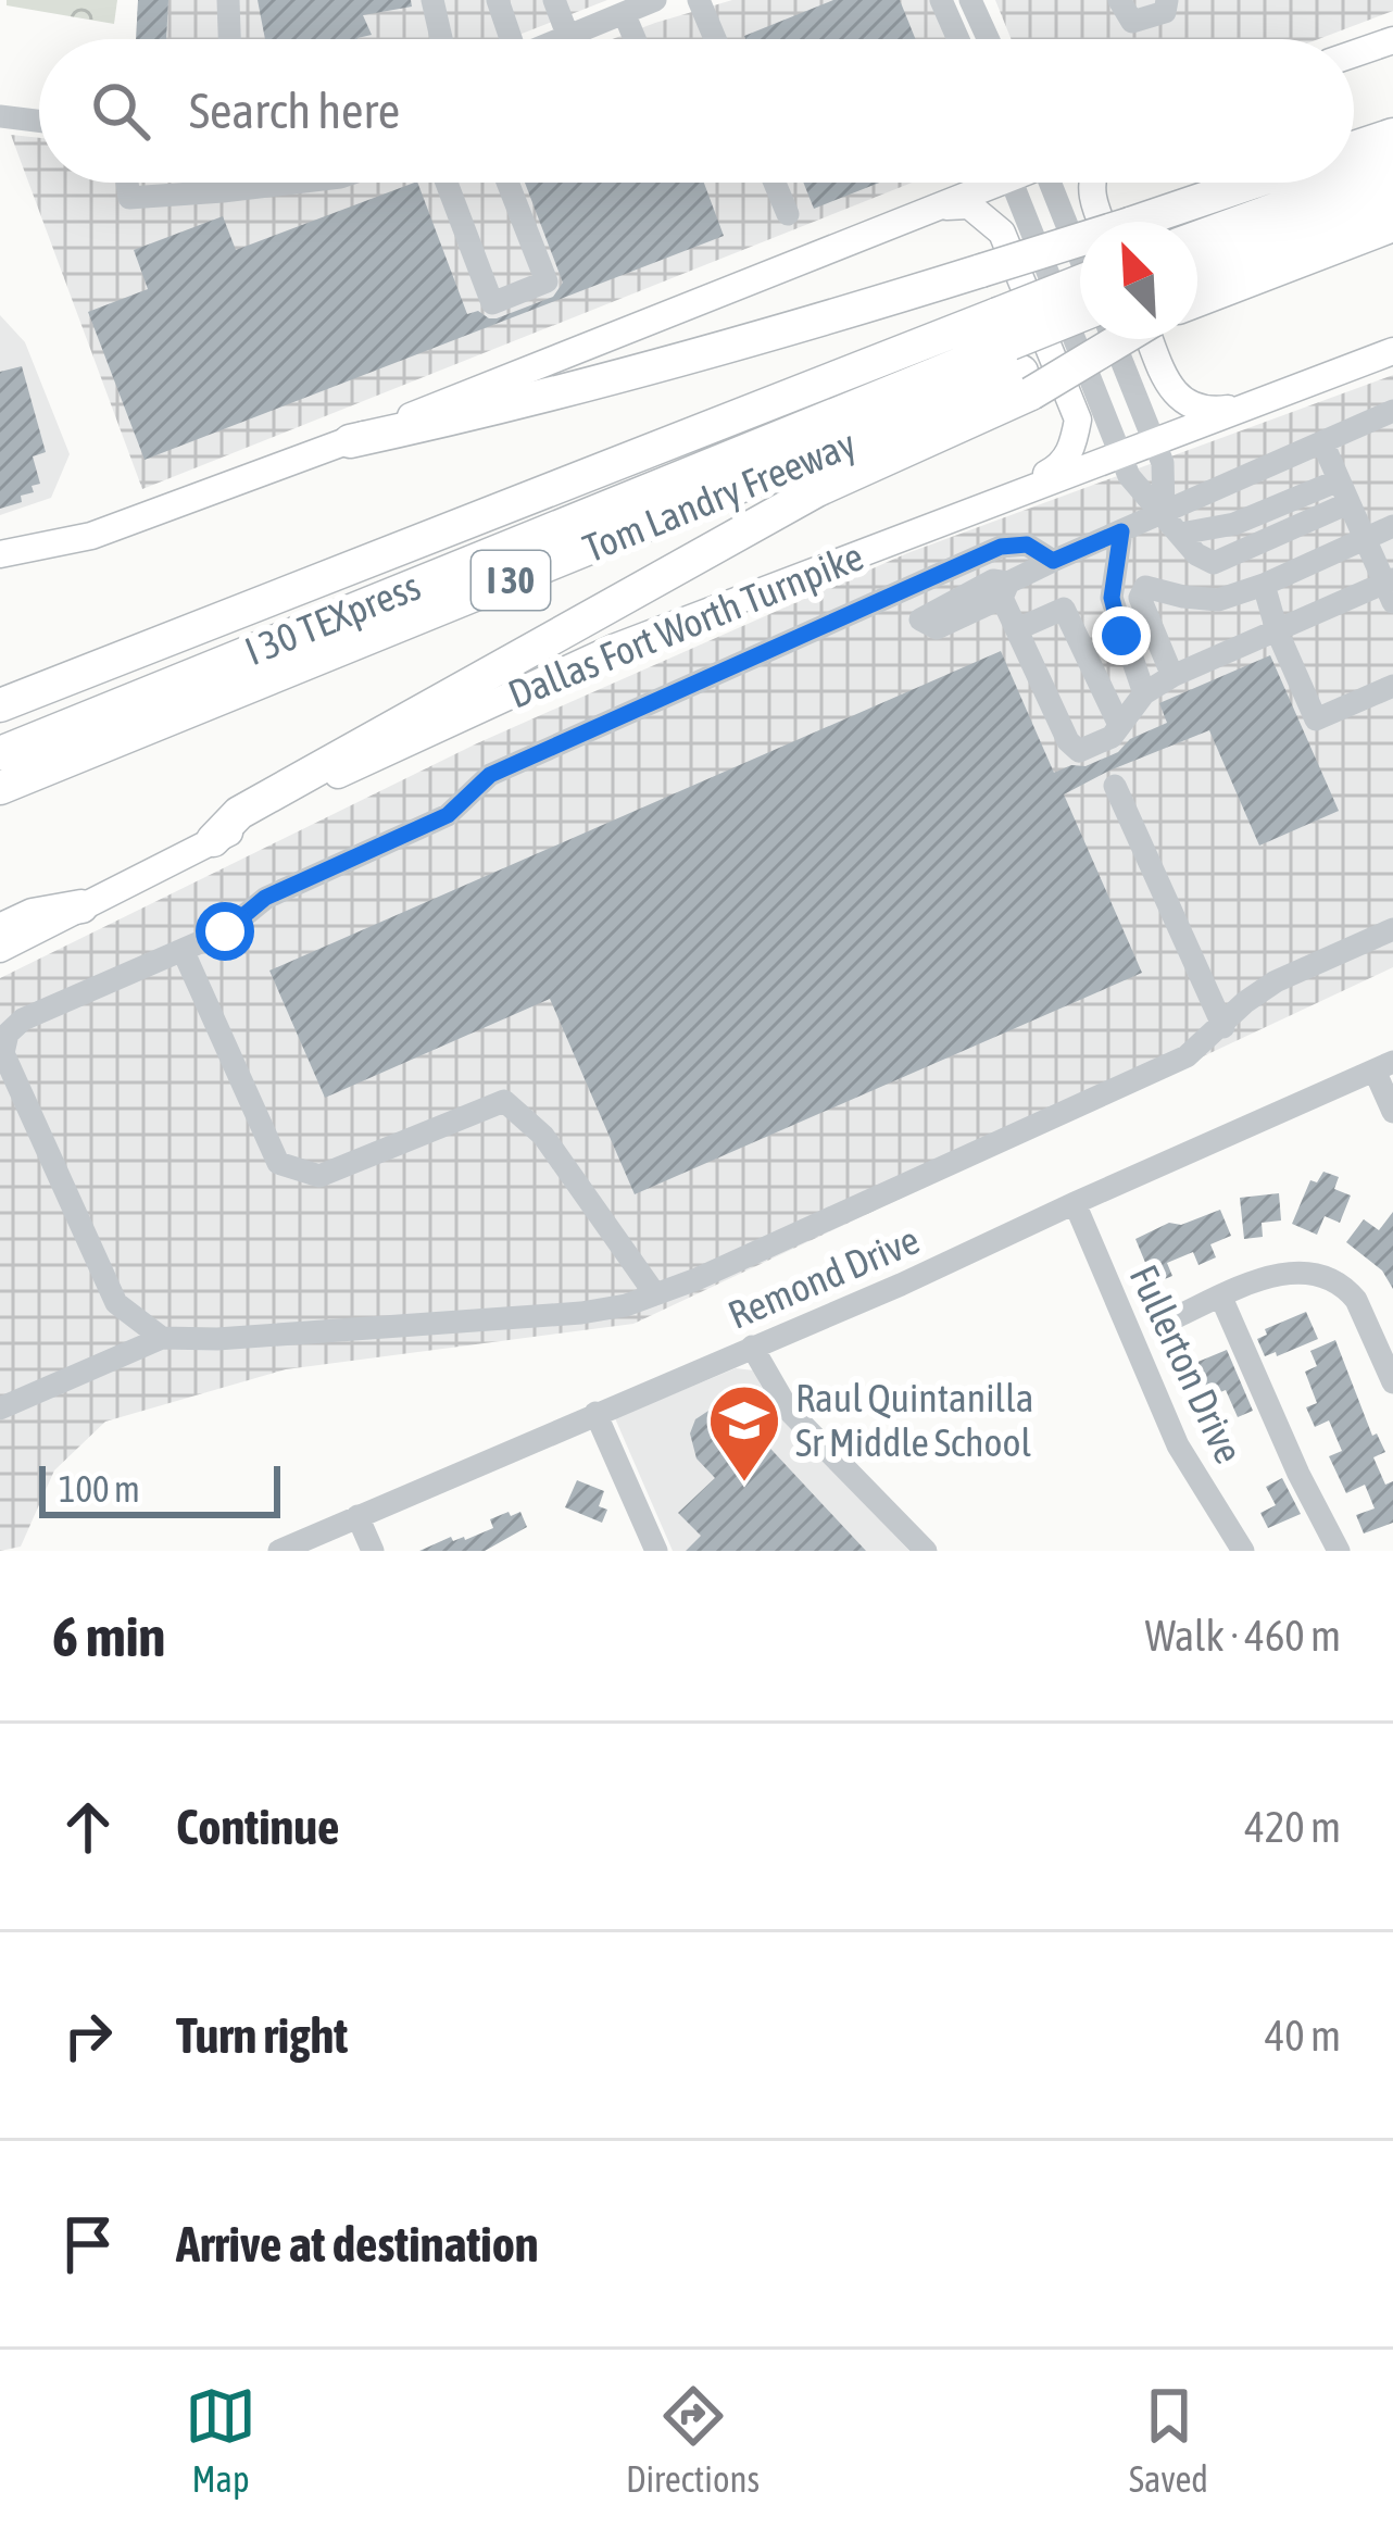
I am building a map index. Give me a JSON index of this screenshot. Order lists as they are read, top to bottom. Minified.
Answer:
{"streets":{"highway":["Tom Landry Freeway","I 30","I 30 TEXpress"],"main road":["Dallas Fort Worth Turnpike"],"street":["Remond Drive","Fullerton Drive"]},"crossings":[["Tom Landry Freeway","I 30 TEXpress"],["Remond Drive","Fullerton Drive"]],"places":{"school or university":["Raul Quintanilla Sr Middle School"]},"scale_bar":"100 m","north":"top left","page":{"search":"Search here","scale":"100 m","heading":["6 min","Walk · 460 m"],"list":[["Continue","420 m"],["Turn right","40 m"],"Arrive at destination"],"nav":["Map","Directions","Saved"]}}
